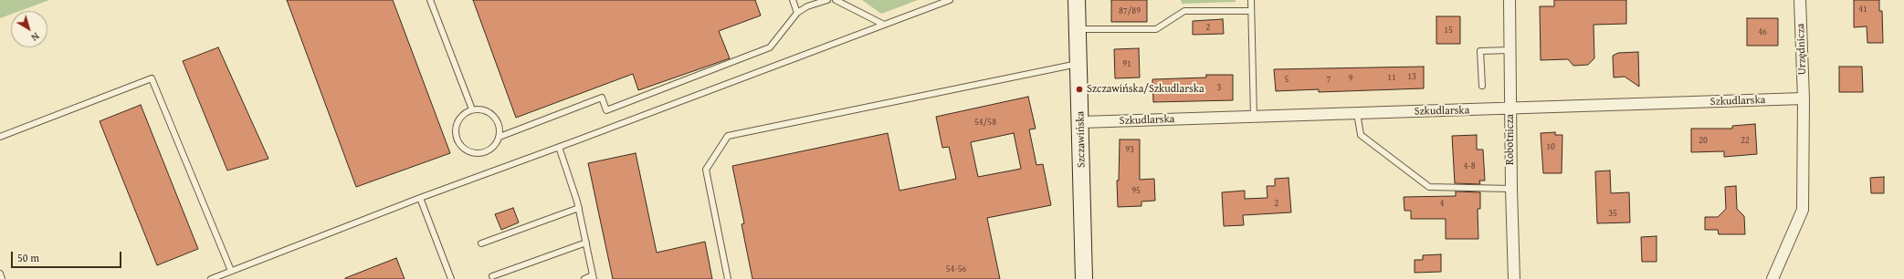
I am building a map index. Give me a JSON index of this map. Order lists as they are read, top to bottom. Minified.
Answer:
{"streets":{"street":["Urzędnicza","Szkudlarska","Szczawińska","Robotnicza"]},"crossings":[["Urzędnicza","Szkudlarska"],["Szkudlarska","Szczawińska"],["Szkudlarska","Robotnicza"]],"places":["Szczawińska/Szkudlarska"],"house_numbers":["41","87/89","2","15","46","91","13","11","9","5","7","3","54/58","20","22","10","93","4-8","95","2","4","35","54-56"],"scale_bar":"50 m","north":"bottom right"}
